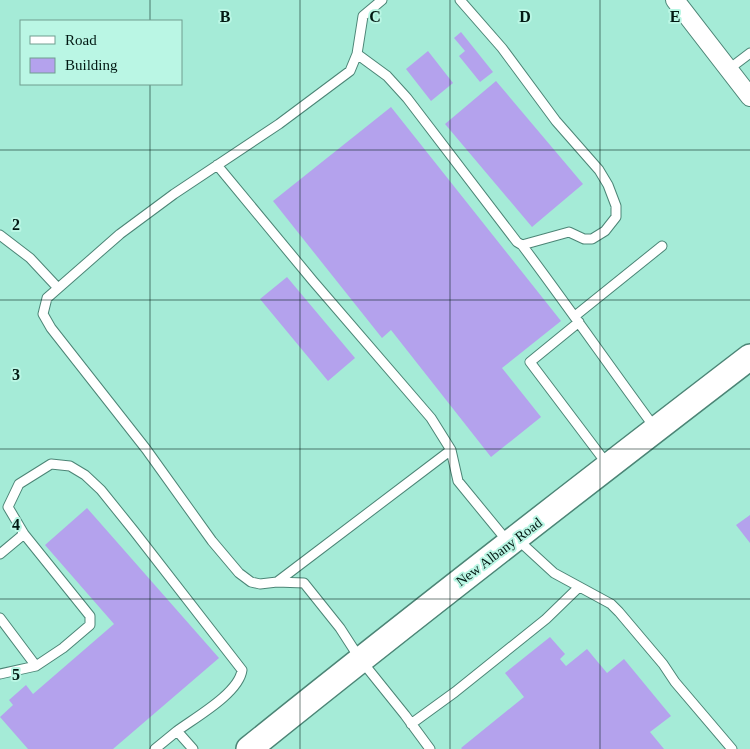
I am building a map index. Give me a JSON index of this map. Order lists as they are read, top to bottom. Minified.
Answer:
{"streets":{"main road":["New Albany Road"]},"legend":["Road","Building"],"grid":{"columns":["B","C","D","E"],"rows":["2","3","4","5"]}}
